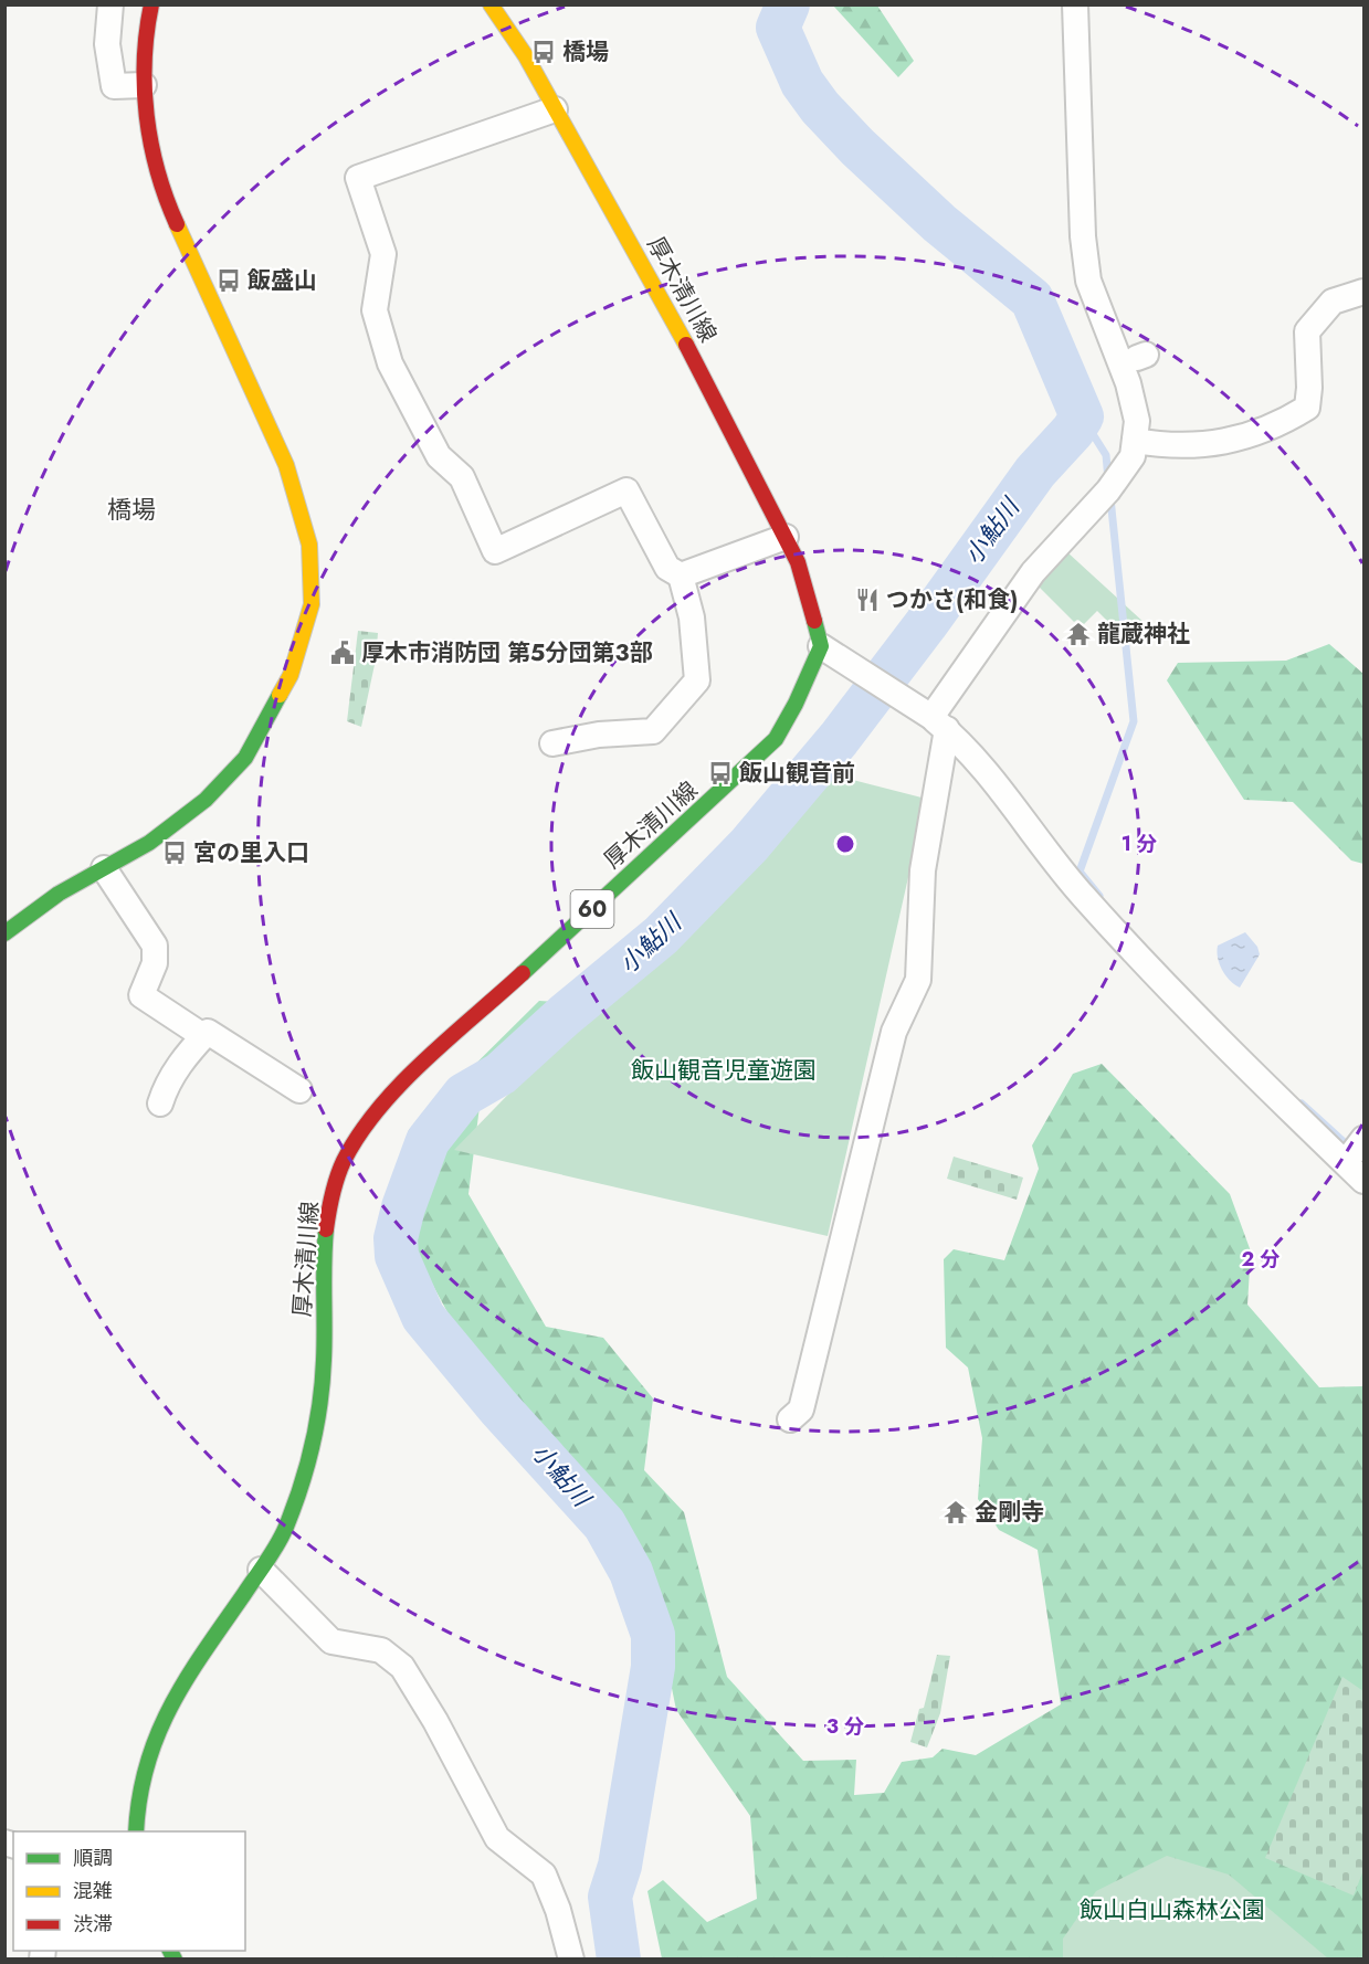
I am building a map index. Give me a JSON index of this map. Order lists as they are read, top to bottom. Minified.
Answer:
{"streets":{"main road":["厚木清川線","60"]},"districts":["橋場"],"water":["小鮎川"],"parks":["飯山観音児童遊園","飯山白山森林公園"],"places":{"bus stop":["橋場","飯盛山","飯山観音前","宮の里入口"],"restaurant":["つかさ(和食)"],"temple":["龍蔵神社","金剛寺"],"public building":["厚木市消防団 第５分団第３部"]},"legend":["順調","混雑","渋滞"],"rings":["1 分","2 分","3 分"]}
